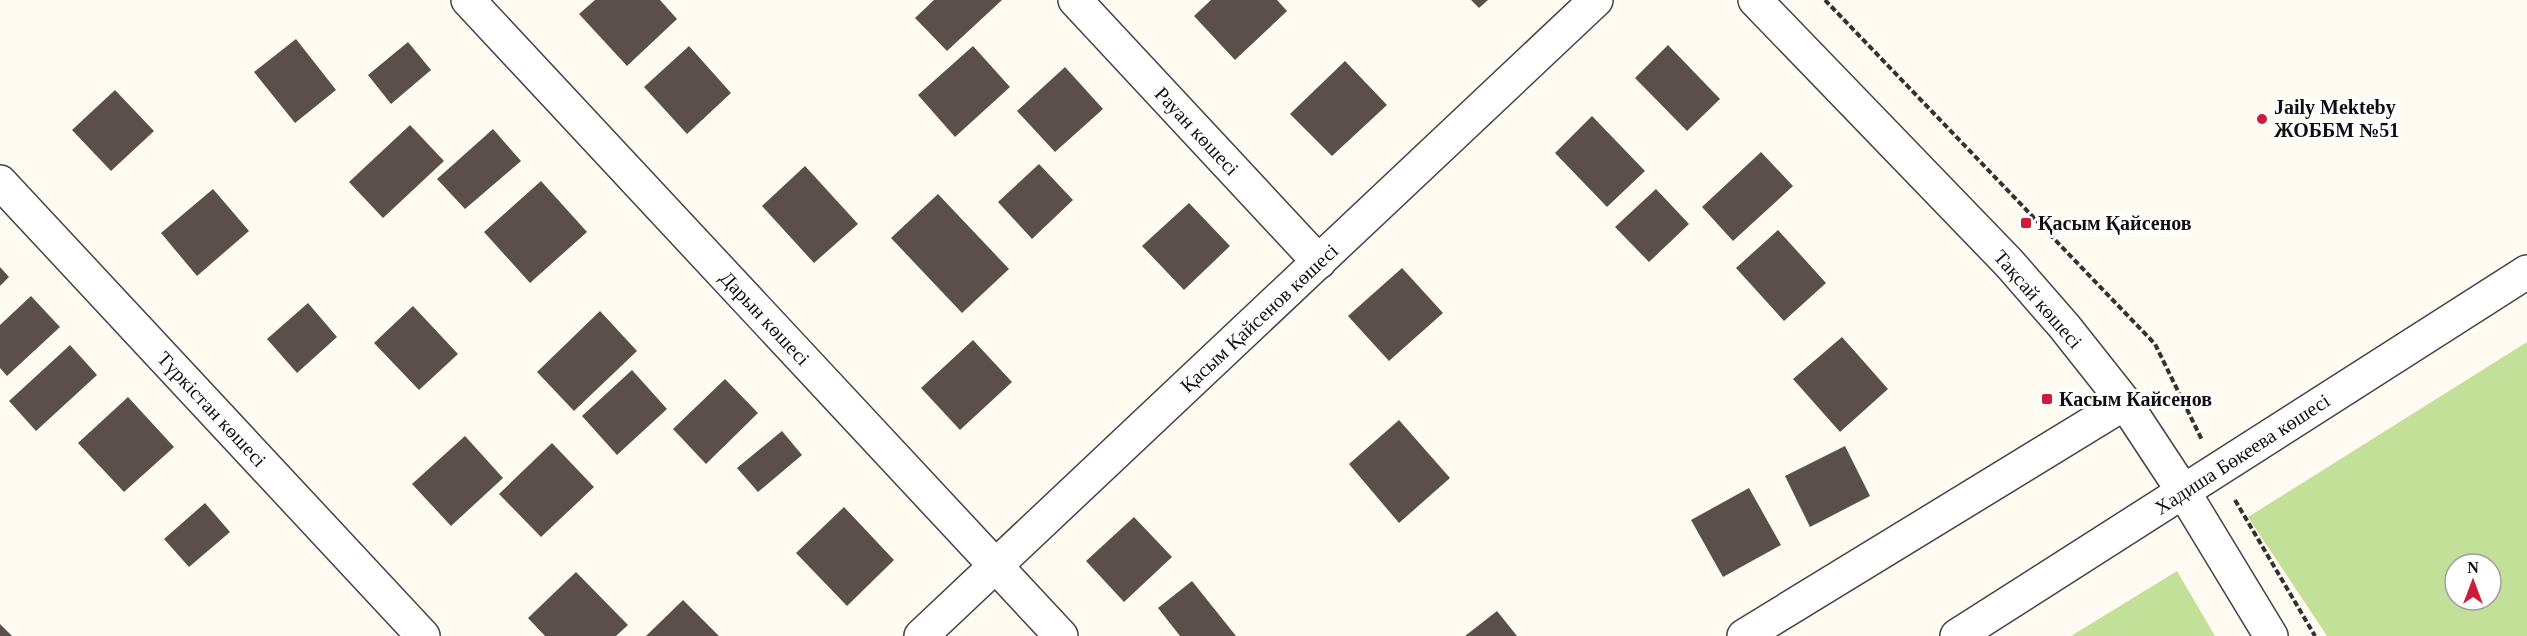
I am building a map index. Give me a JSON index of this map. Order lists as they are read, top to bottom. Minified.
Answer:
{"streets":{"street":["Рауан көшесі","Тақсай көшесі","Дарын көшесі","Қасым Қайсенов көшесі","Түркістан көшесі","Хадиша Бөкеева көшесі"]},"crossings":[["Рауан көшесі","Қасым Қайсенов көшесі"],["Тақсай көшесі","Хадиша Бөкеева көшесі"],["Дарын көшесі","Қасым Қайсенов көшесі"]],"places":{"other":["Jaily Mekteby ЖОББМ №51"],"transit":["Қасым Қайсенов","Касым Кайсенов"]},"north":"top"}
